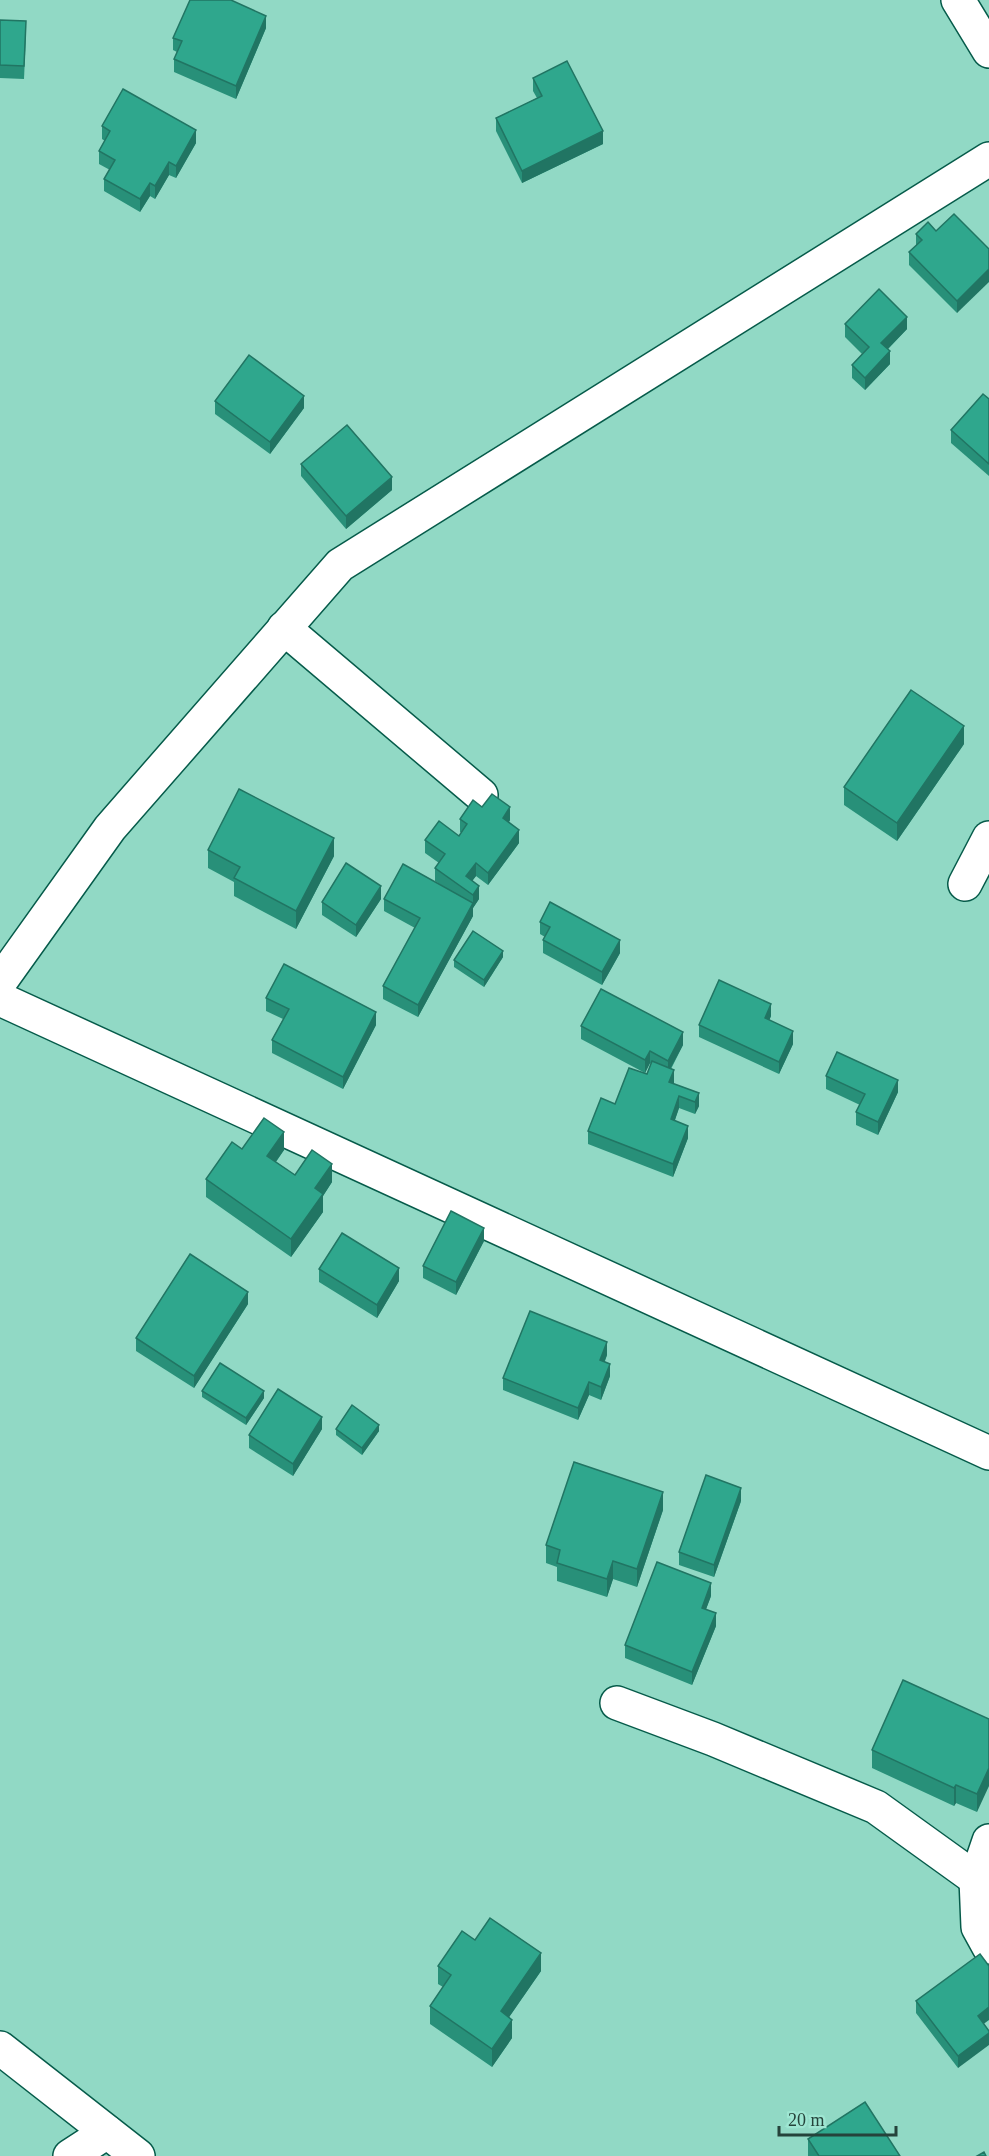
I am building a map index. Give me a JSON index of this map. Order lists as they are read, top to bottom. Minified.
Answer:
{"scale_bar":"20 m"}
